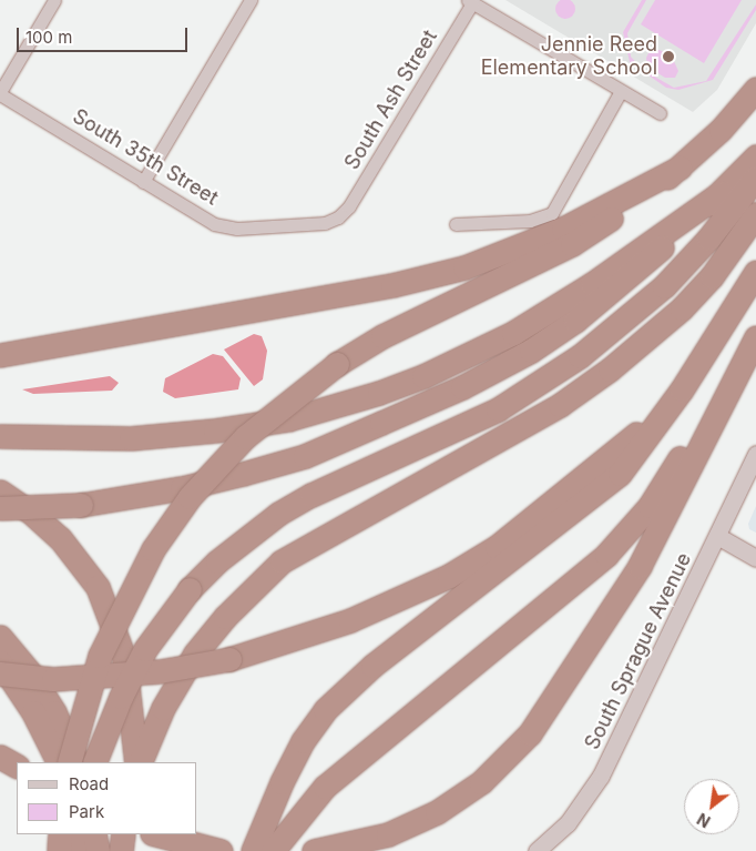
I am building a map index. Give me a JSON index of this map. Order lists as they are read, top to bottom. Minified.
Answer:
{"streets":{"street":["South Ash Street","South 35th Street","South Sprague Avenue"]},"crossings":[["South Ash Street","South 35th Street"]],"places":["Jennie Reed Elementary School"],"legend":["Road","Park"],"scale_bar":"100 m","north":"bottom left"}
